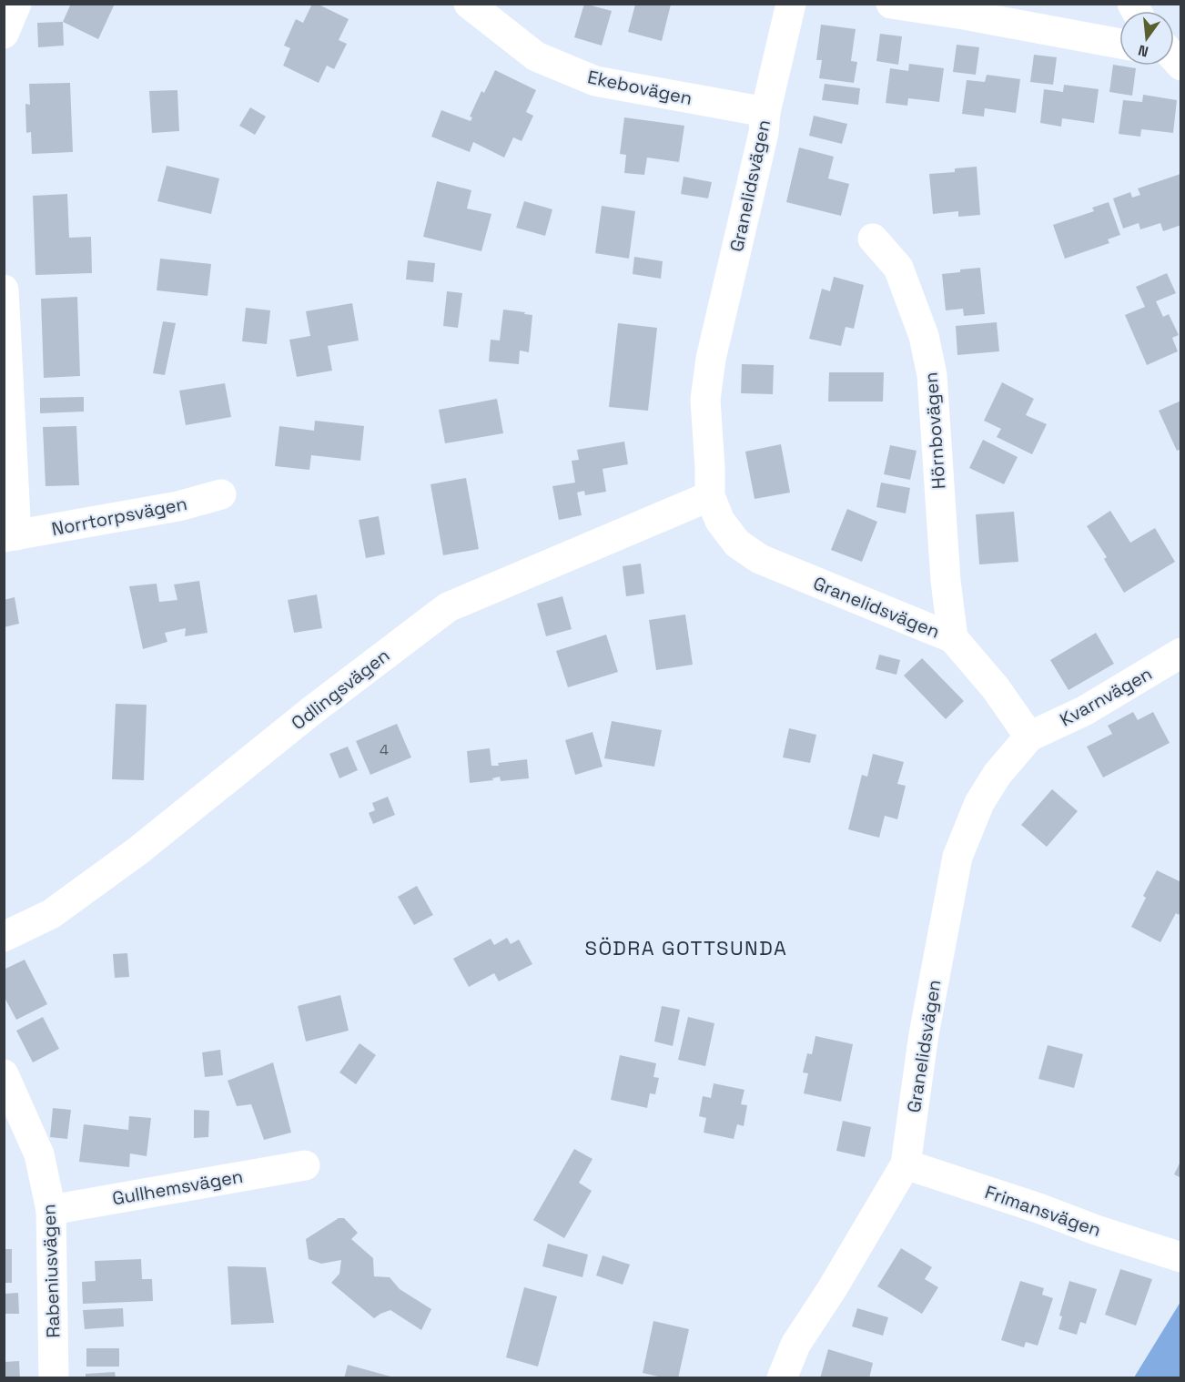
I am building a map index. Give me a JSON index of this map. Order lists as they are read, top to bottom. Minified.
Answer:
{"streets":{"street":["Ekebovägen","Granelidsvägen","Hörnbovägen","Norrtorpsvägen","Odlingsvägen","Kvarnvägen","Gullhemsvägen","Frimansvägen","Rabeniusvägen"]},"crossings":[["Ekebovägen","Granelidsvägen"],["Granelidsvägen","Hörnbovägen"],["Granelidsvägen","Odlingsvägen"],["Granelidsvägen","Kvarnvägen"],["Granelidsvägen","Frimansvägen"],["Gullhemsvägen","Rabeniusvägen"]],"districts":["SÖDRA GOTTSUNDA"],"house_numbers":["4"],"north":"bottom"}
